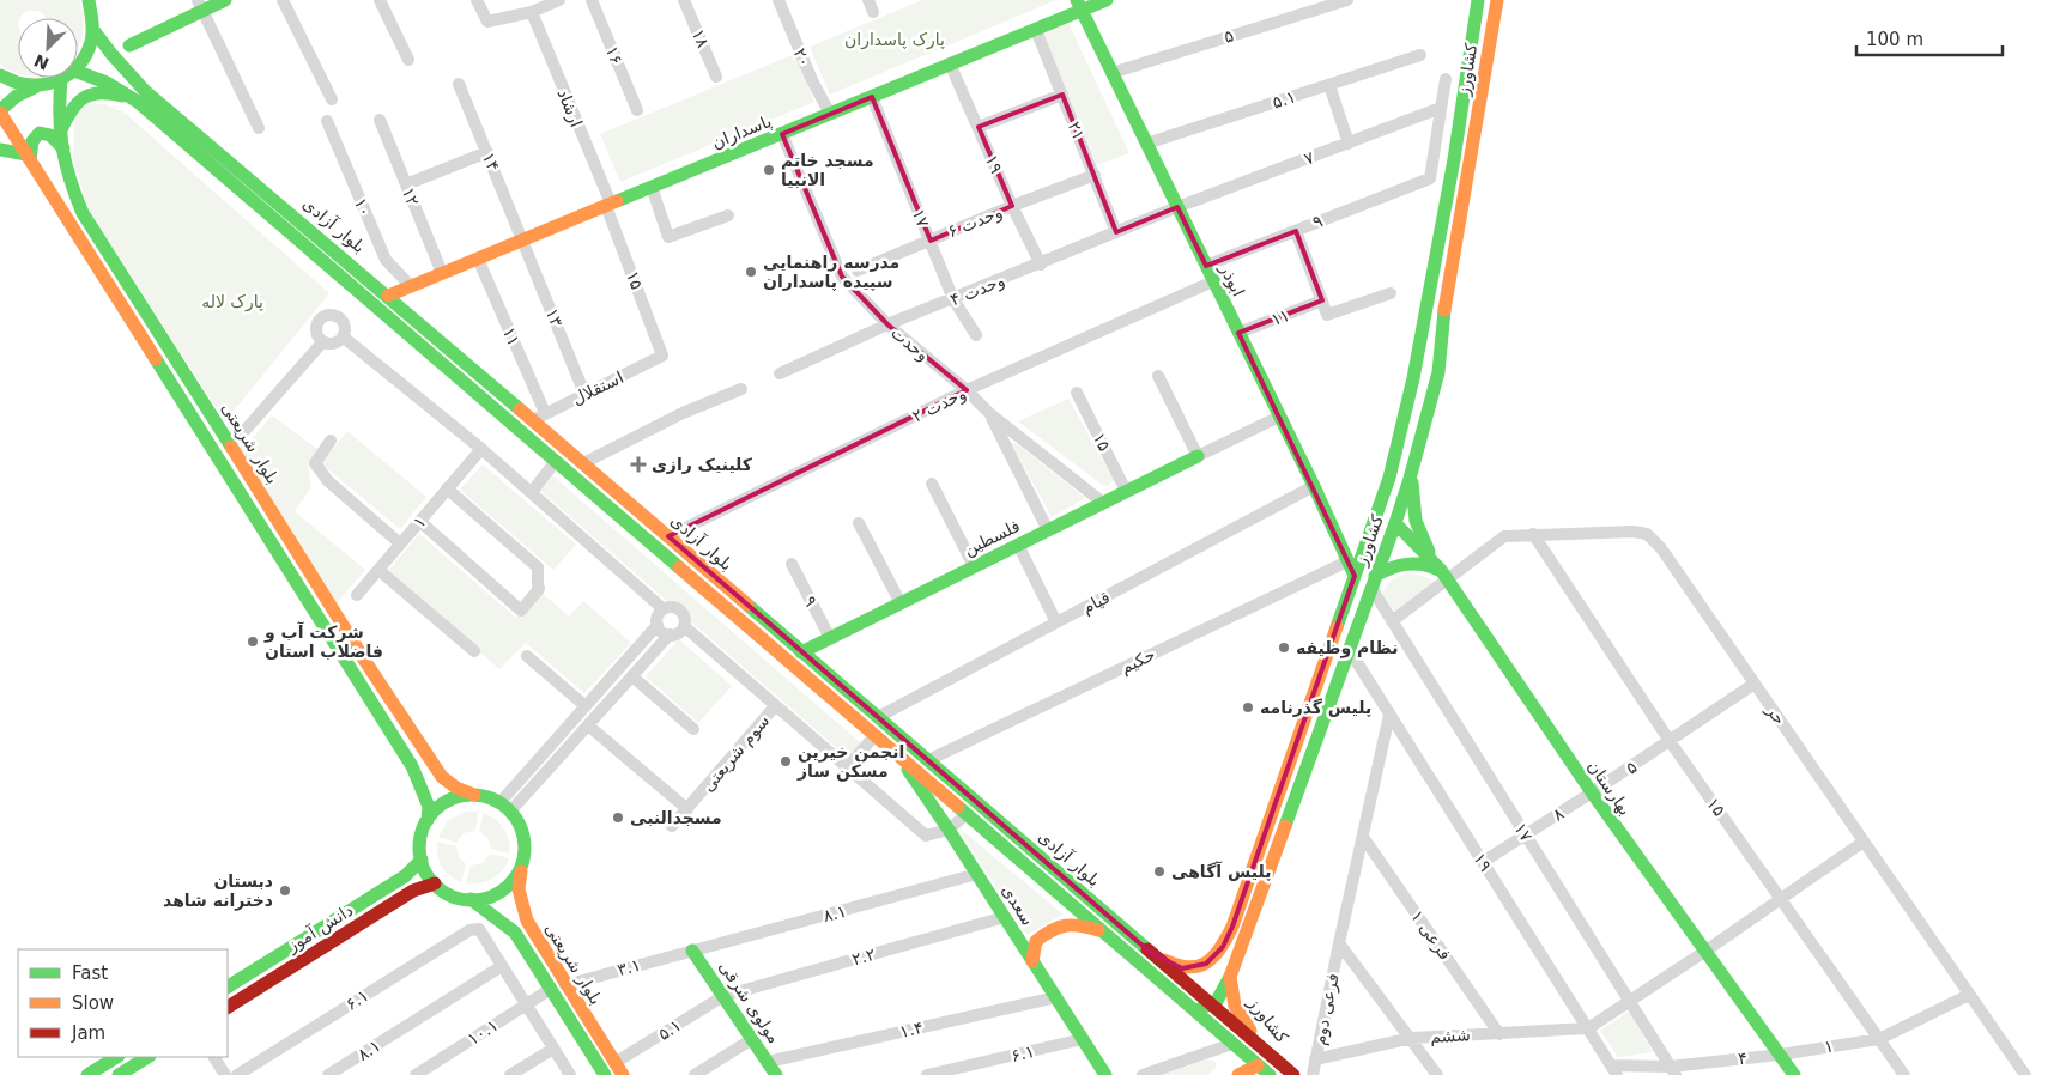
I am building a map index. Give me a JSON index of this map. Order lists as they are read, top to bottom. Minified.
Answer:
{"streets":{"main road":["کشاورز","پاسداران","بلوار آزادی","ابوذر","بلوار شریعتی","فلسطین","بهارستان","سعدی","دانش آموز","مولوی شرقی"],"street":["۵","۱۸","۱۶","۲۰","۵.۱","ارشاد","۲۱","۷","۱۴","۱۹","۱۲","۱۰","۱۷","وحدت ۶","۹","۱۵","وحدت ۴","۱۳","۱۱","وحدت","استقلال","وحدت ۲","۱","قیام","حکیم","حر","سوم شریعتی","۸","۸.۱","فرعی ۱","۲.۲","۳.۱","۶.۱","فرعی دوم","۱.۴","۱۰.۱","ششم","۴"]},"crossings":[["۵","۱۵"],["۵","ابوذر"],["۵","حر"],["۵","بهارستان"],["۵","۸"],["۲۰","پاسداران"],["کشاورز","۱۹"],["کشاورز","۱۷"],["کشاورز","بلوار آزادی"],["کشاورز","ابوذر"],["کشاورز","بهارستان"],["۵.۱","ابوذر"],["۵.۱","بلوار شریعتی"],["۵.۱","۲.۲"],["۵.۱","مولوی شرقی"],["ارشاد","پاسداران"],["ارشاد","۱۵"],["۲۱","پاسداران"],["۲۱","وحدت ۶"],["۲۱","وحدت ۴"],["پاسداران","۱۴"],["پاسداران","۱۹"],["پاسداران","۱۲"],["پاسداران","۱۰"],["پاسداران","۱۷"],["پاسداران","بلوار آزادی"],["پاسداران","۱۵"],["پاسداران","ابوذر"],["پاسداران","۱۳"],["پاسداران","۱۱"],["پاسداران","وحدت"],["۷","۹"],["۷","ابوذر"],["۷","وحدت ۴"],["۱۴","۱۳"],["۱۹","وحدت ۶"],["۱۹","وحدت ۴"],["۱۹","۸"],["۱۹","فرعی دوم"],["۱۹","ششم"],["۱۹","۴"],["۱۷","وحدت ۶"],["۱۷","وحدت ۴"],["۱۷","۸"],["۱۷","۴"],["۹","ابوذر"],["۹","فلسطین"],["بلوار آزادی","۱۱"],["بلوار آزادی","استقلال"],["بلوار آزادی","وحدت ۲"],["بلوار آزادی","فلسطین"],["بلوار آزادی","قیام"],["بلوار آزادی","حکیم"],["بلوار آزادی","سعدی"],["۱۵","استقلال"],["۱۵","۱"],["۱۵","فلسطین"],["۱۵","حر"],["ابوذر","وحدت ۴"],["ابوذر","۱۱"],["ابوذر","وحدت ۲"],["ابوذر","قیام"],["ابوذر","حکیم"],["وحدت ۴","وحدت"],["۱۳","استقلال"],["۱۱","استقلال"],["وحدت","وحدت ۲"],["وحدت","فلسطین"],["بلوار شریعتی","دانش آموز"],["بلوار شریعتی","۳.۱"],["بلوار شریعتی","۱۰.۱"],["۱","حر"],["۱","بهارستان"],["۱","۴"],["حر","بهارستان"],["بهارستان","۸"],["بهارستان","۴"],["سعدی","۸.۱"],["سعدی","۲.۲"],["سعدی","۶.۱"],["سعدی","۱.۴"],["۸.۱","۳.۱"],["۸.۱","۶.۱"],["۸.۱","مولوی شرقی"],["فرعی ۱","فرعی دوم"],["فرعی ۱","ششم"],["۲.۲","مولوی شرقی"],["۳.۱","مولوی شرقی"],["مولوی شرقی","۱.۴"],["فرعی دوم","ششم"]],"parks":["پارک پاسداران","پارک لاله"],"places":{"other":["مسجد خاتم الانبیا","مدرسه راهنمایی سپیده پاسداران","شرکت آب و فاضلاب استان","نظام وظیفه","پلیس گذرنامه","انجمن خیرین مسکن ساز","مسجدالنبی","پلیس آگاهی","دبستان دخترانه شاهد"],"health":["کلینیک رازی"]},"legend":["Fast","Slow","Jam"],"scale_bar":"100 m","north":"bottom left"}
